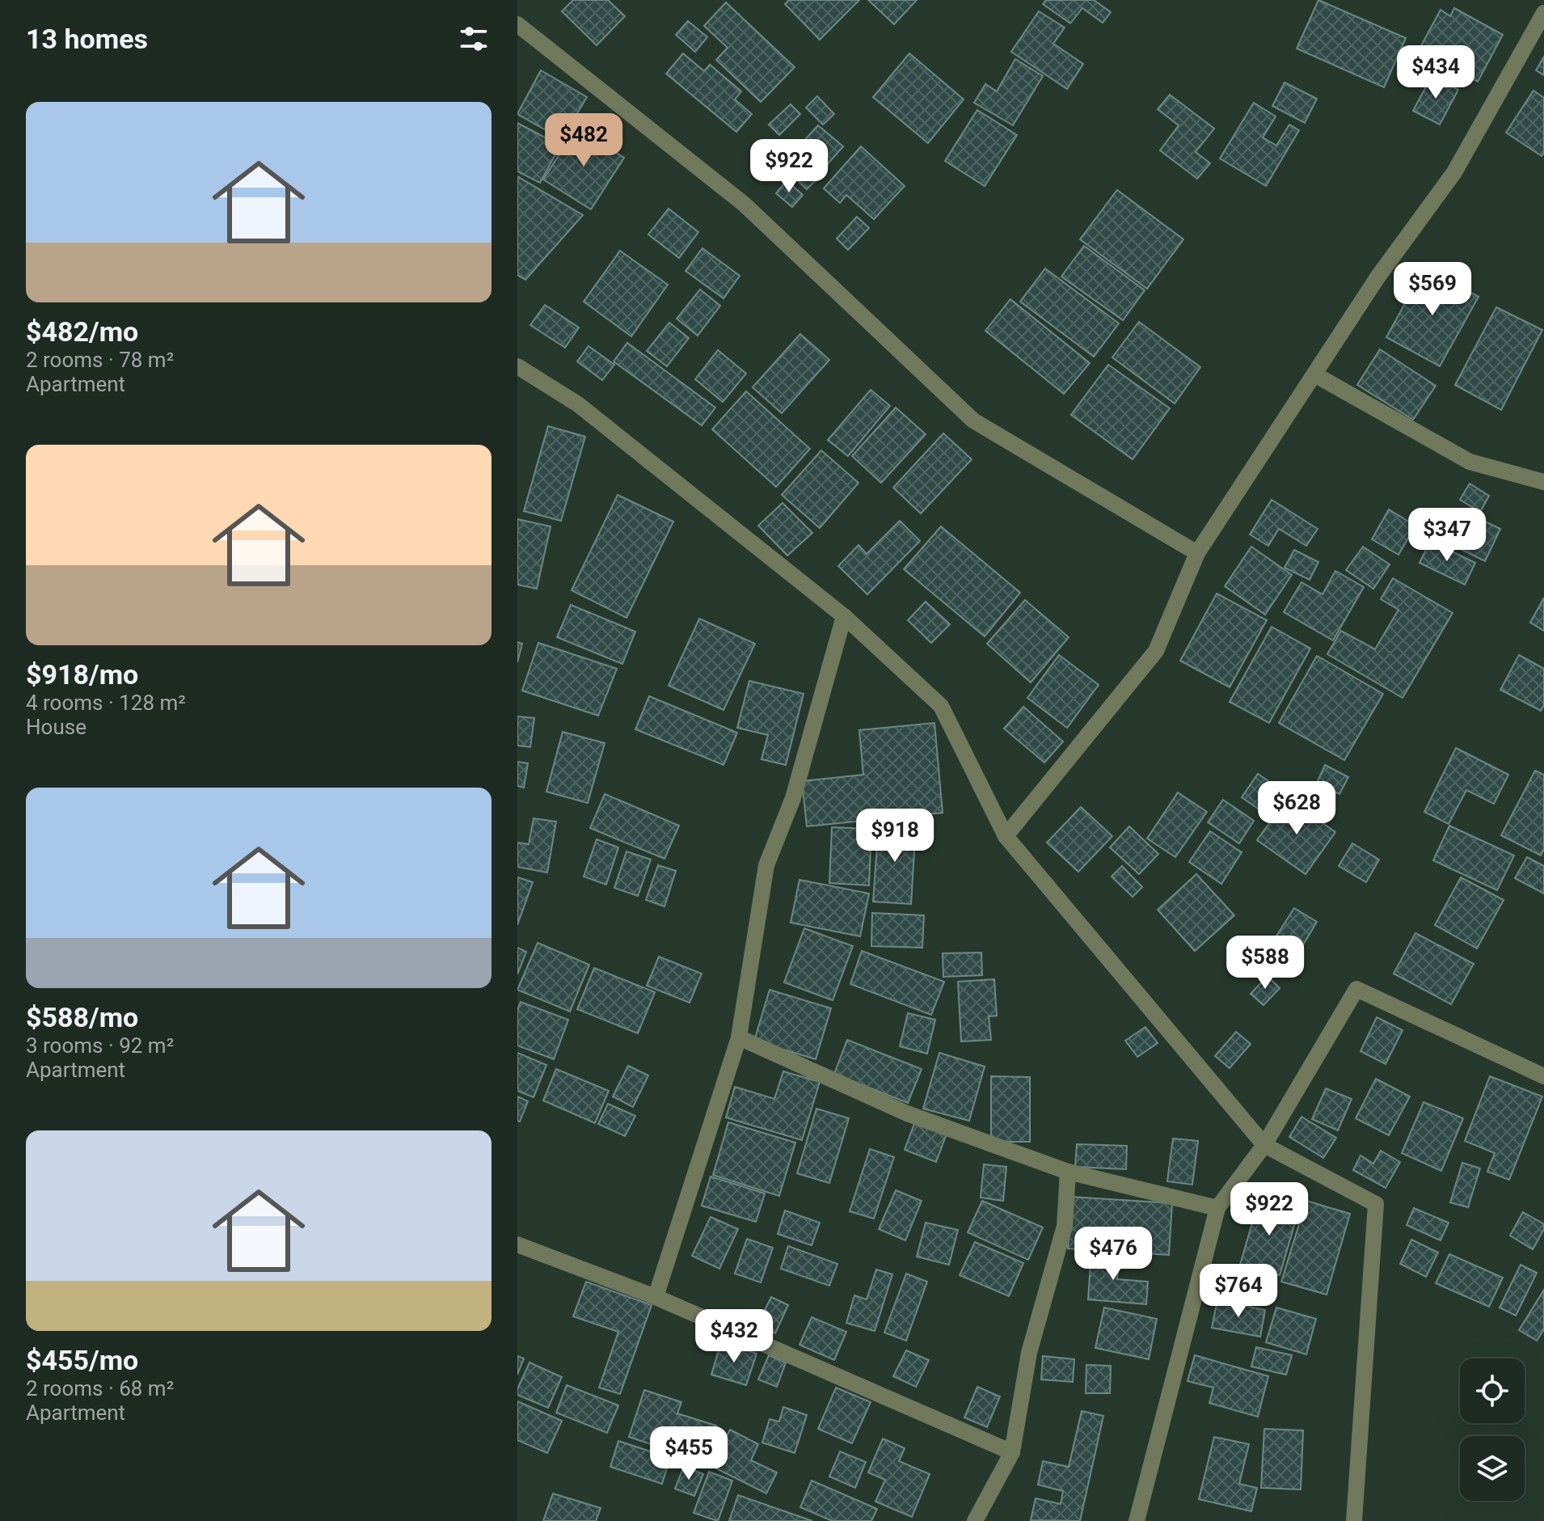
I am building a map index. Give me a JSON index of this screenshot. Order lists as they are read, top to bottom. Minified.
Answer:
{"page":{"heading":"13 homes","price":["$434","$482","$922","$569","$347","$628","$918","$588","$922","$476","$764","$432","$455"],"list":[{"name":"$482/mo","note":"2 rooms · 78 m² · Apartment"},{"name":"$918/mo","note":"4 rooms · 128 m² · House"},{"name":"$588/mo","note":"3 rooms · 92 m² · Apartment"},{"name":"$455/mo","note":"2 rooms · 68 m² · Apartment"}]}}
